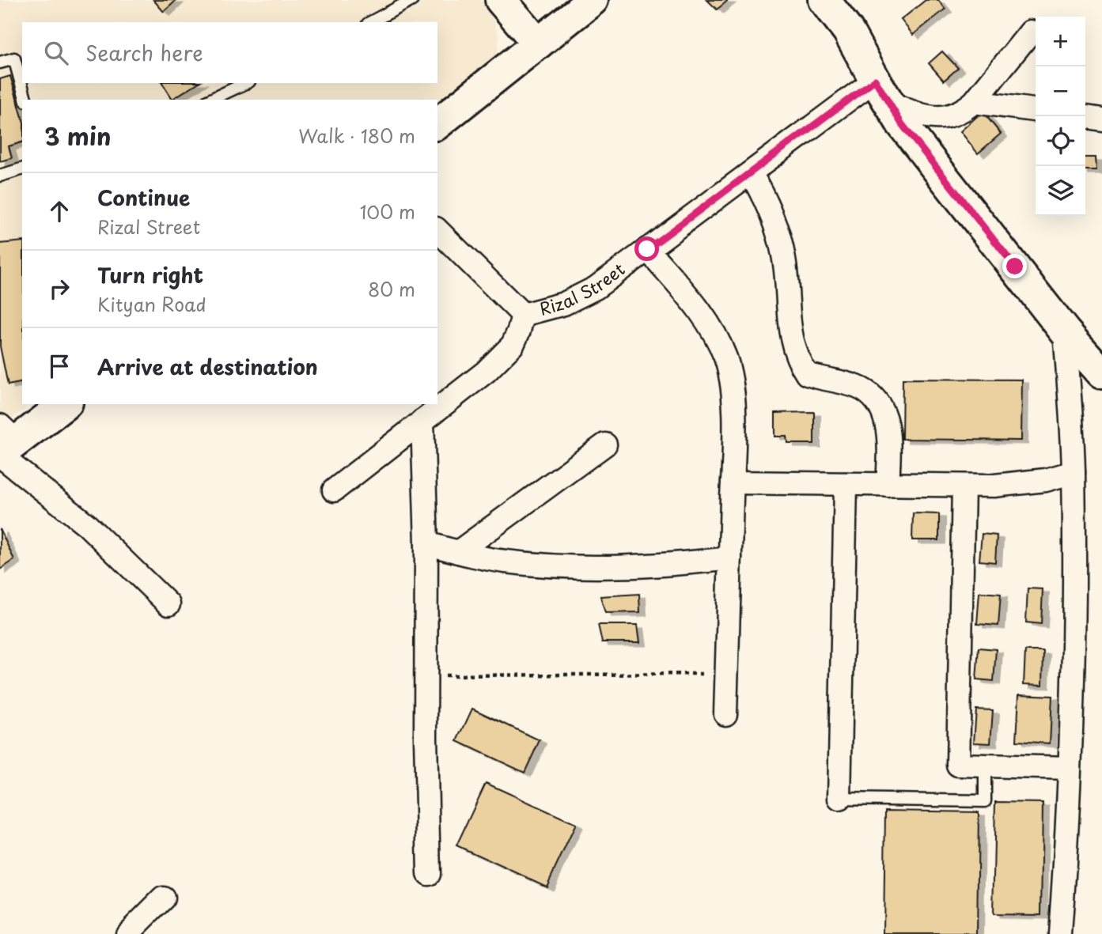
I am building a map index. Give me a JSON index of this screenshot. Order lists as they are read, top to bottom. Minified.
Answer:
{"streets":{"street":["Rizal Street"]},"page":{"map_buttons":["+","−"],"search":"Search here","heading":["3 min","Walk · 180 m"],"list":[["Continue","Rizal Street","100 m"],["Turn right","Kityan Road","80 m"],"Arrive at destination"]}}
